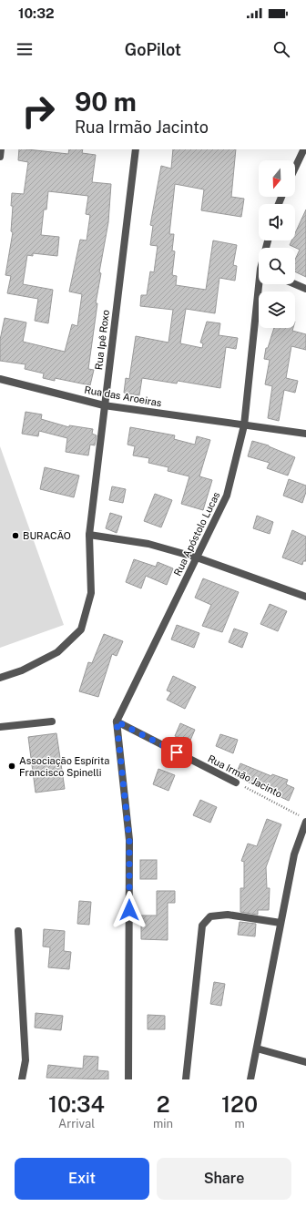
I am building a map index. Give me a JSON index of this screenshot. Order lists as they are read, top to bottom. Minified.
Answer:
{"streets":{"street":["Rua Ipê Roxo","Rua das Aroeiras","Rua Apóstolo Lucas","Rua Irmão Jacinto"]},"crossings":[["Rua Ipê Roxo","Rua das Aroeiras"],["Rua das Aroeiras","Rua Apóstolo Lucas"],["Rua Apóstolo Lucas","Rua Irmão Jacinto"]],"places":["BURACÃO","Associação Espírita Francisco Spinelli"],"north":"bottom","page":{"status":"10:32","header":"GoPilot","turn":["90 m","Rua Irmão Jacinto"],"eta":["10:34","Arrival","2","min","120","m"],"buttons":["Exit","Share"]}}
